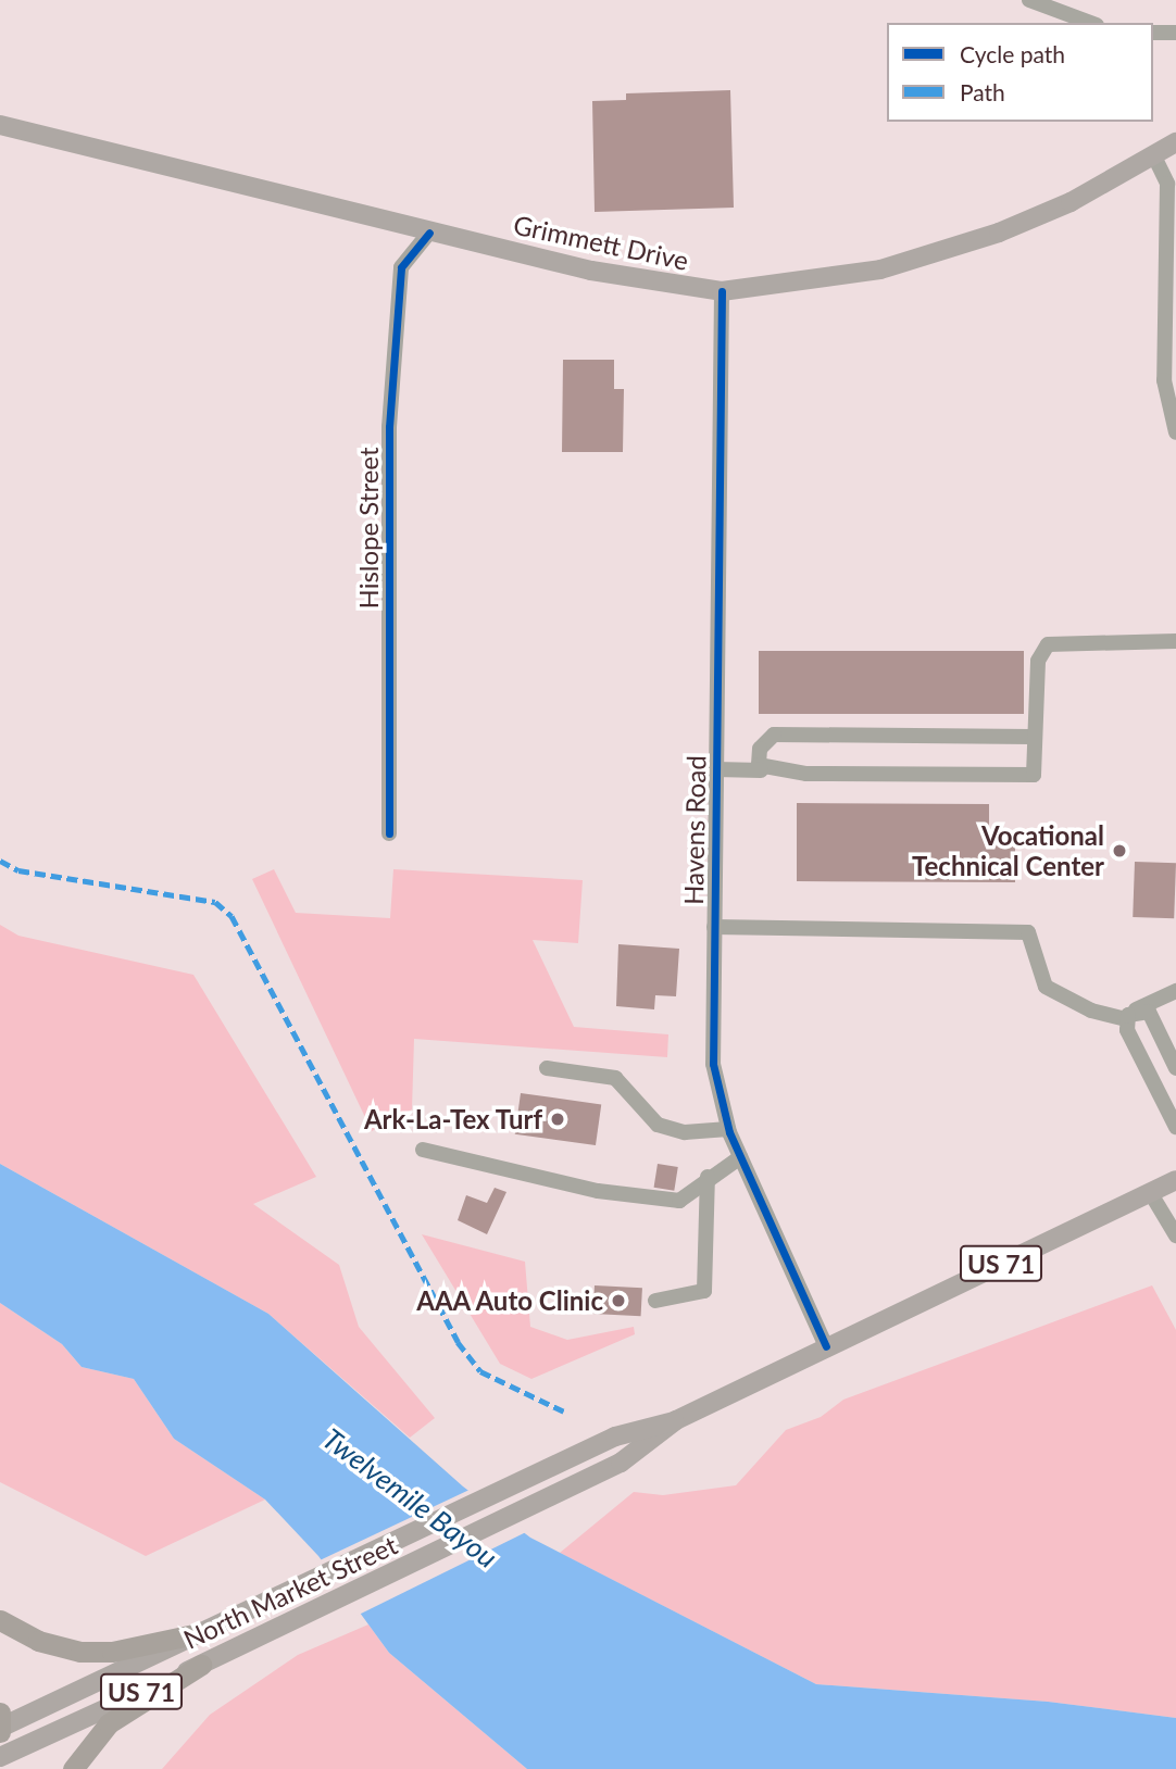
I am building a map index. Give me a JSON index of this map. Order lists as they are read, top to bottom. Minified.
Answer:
{"streets":{"main road":["Grimmett Drive","US 71","North Market Street"],"street":["Hislope Street","Havens Road"]},"crossings":[["Grimmett Drive","Hislope Street"],["Grimmett Drive","Havens Road"],["Havens Road","North Market Street"]],"water":["Twelvemile Bayou"],"places":["Vocational Technical Center","Ark-La-Tex Turf","AAA Auto Clinic"],"legend":["Cycle path","Path"]}
